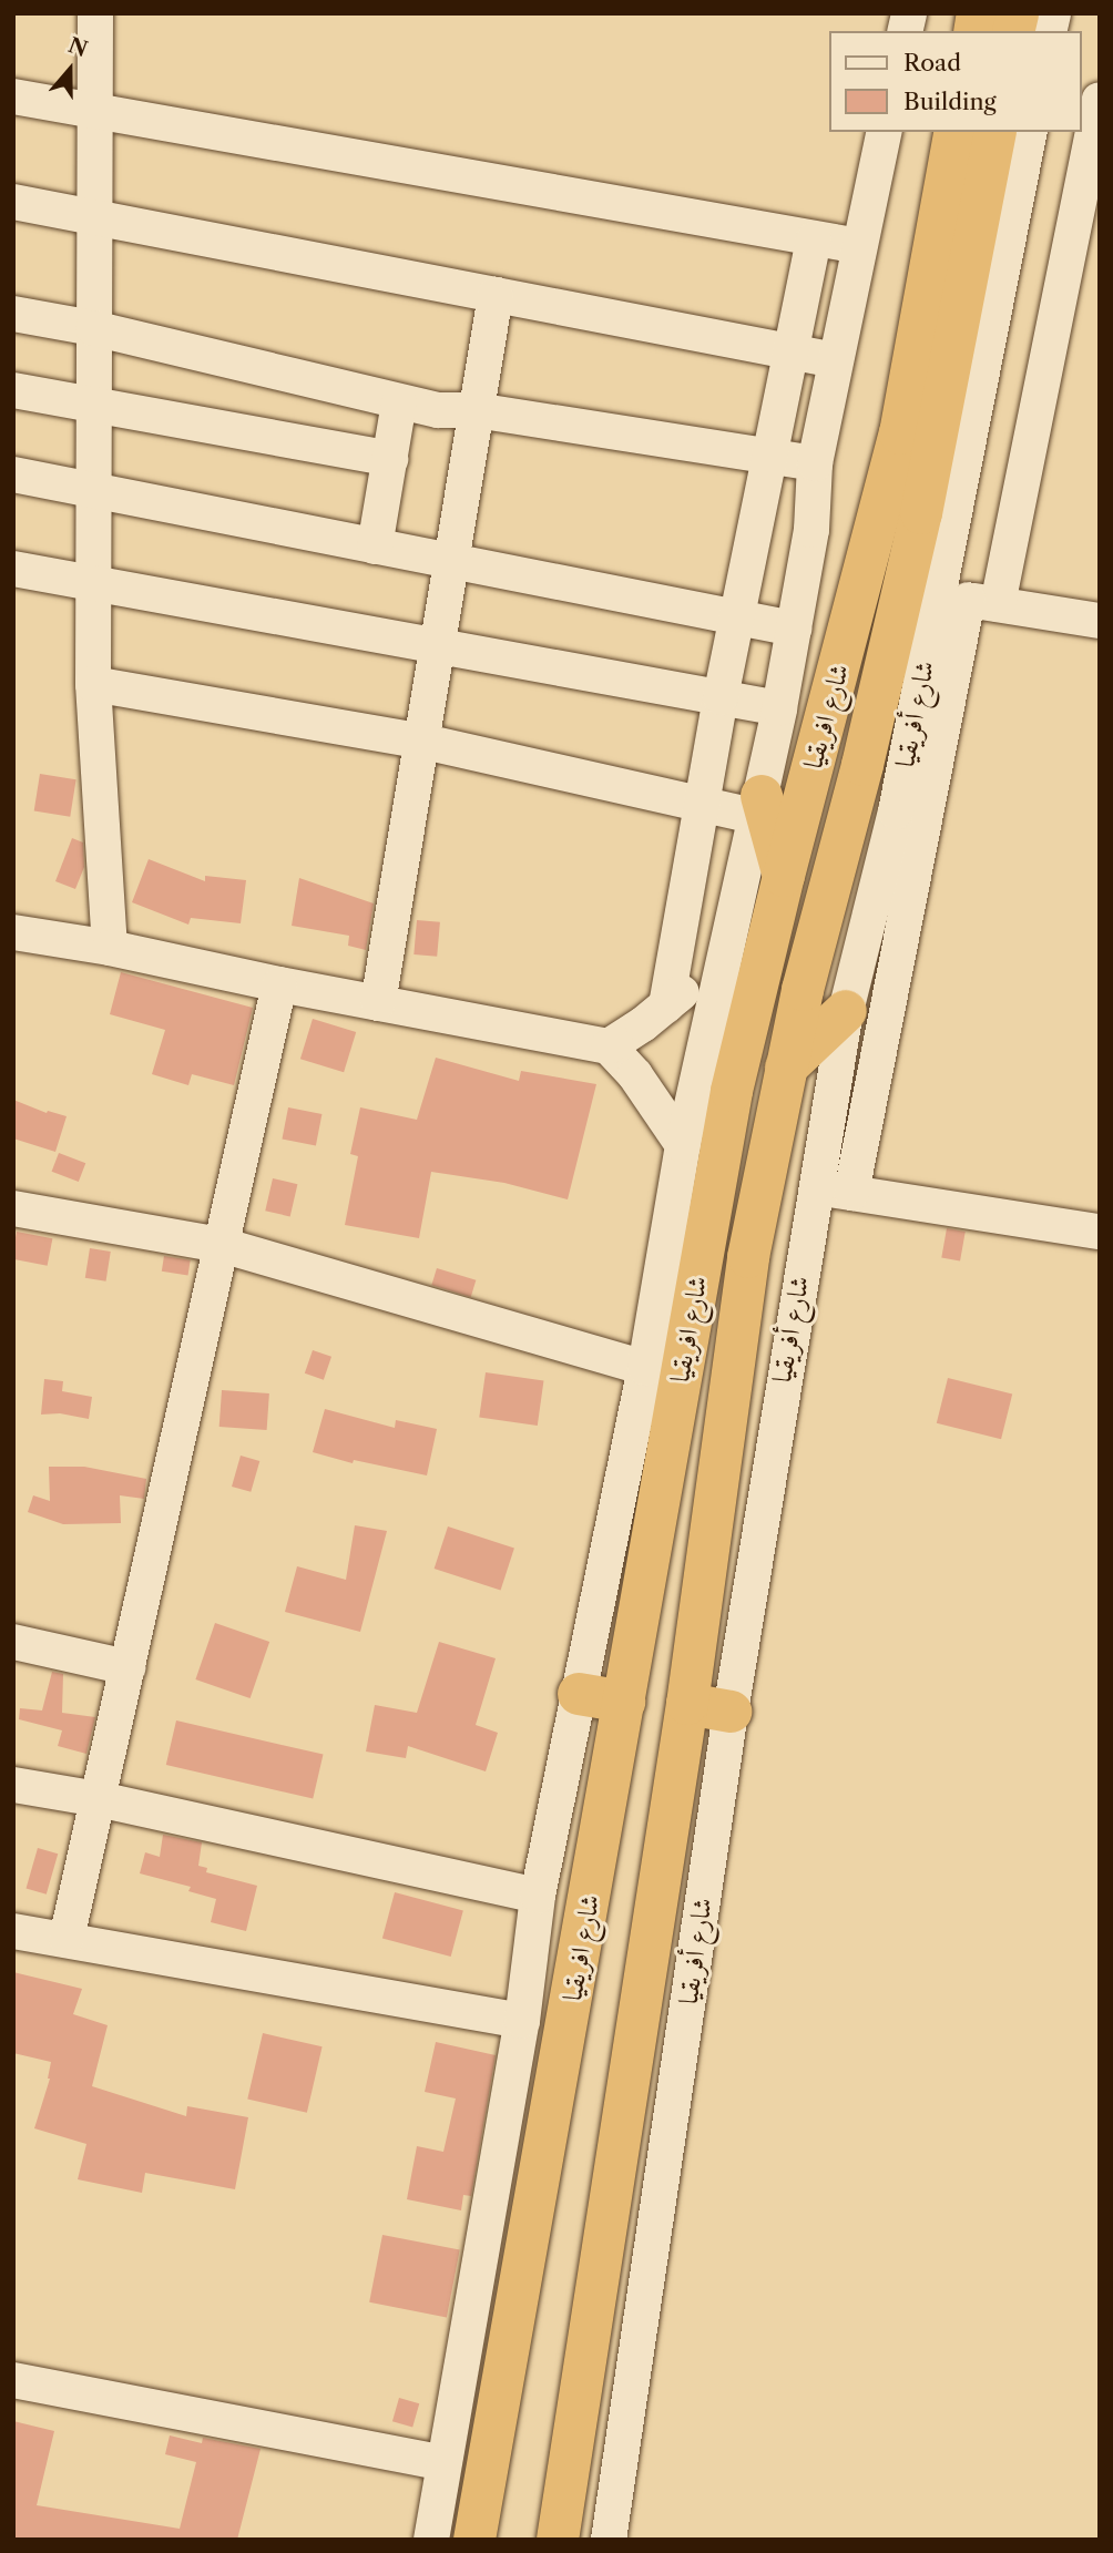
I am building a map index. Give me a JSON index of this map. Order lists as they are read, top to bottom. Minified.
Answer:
{"streets":{"highway":["شارع افريقيا"],"street":["شارع أفريقيا"]},"legend":["Road","Building"],"north":"top"}
